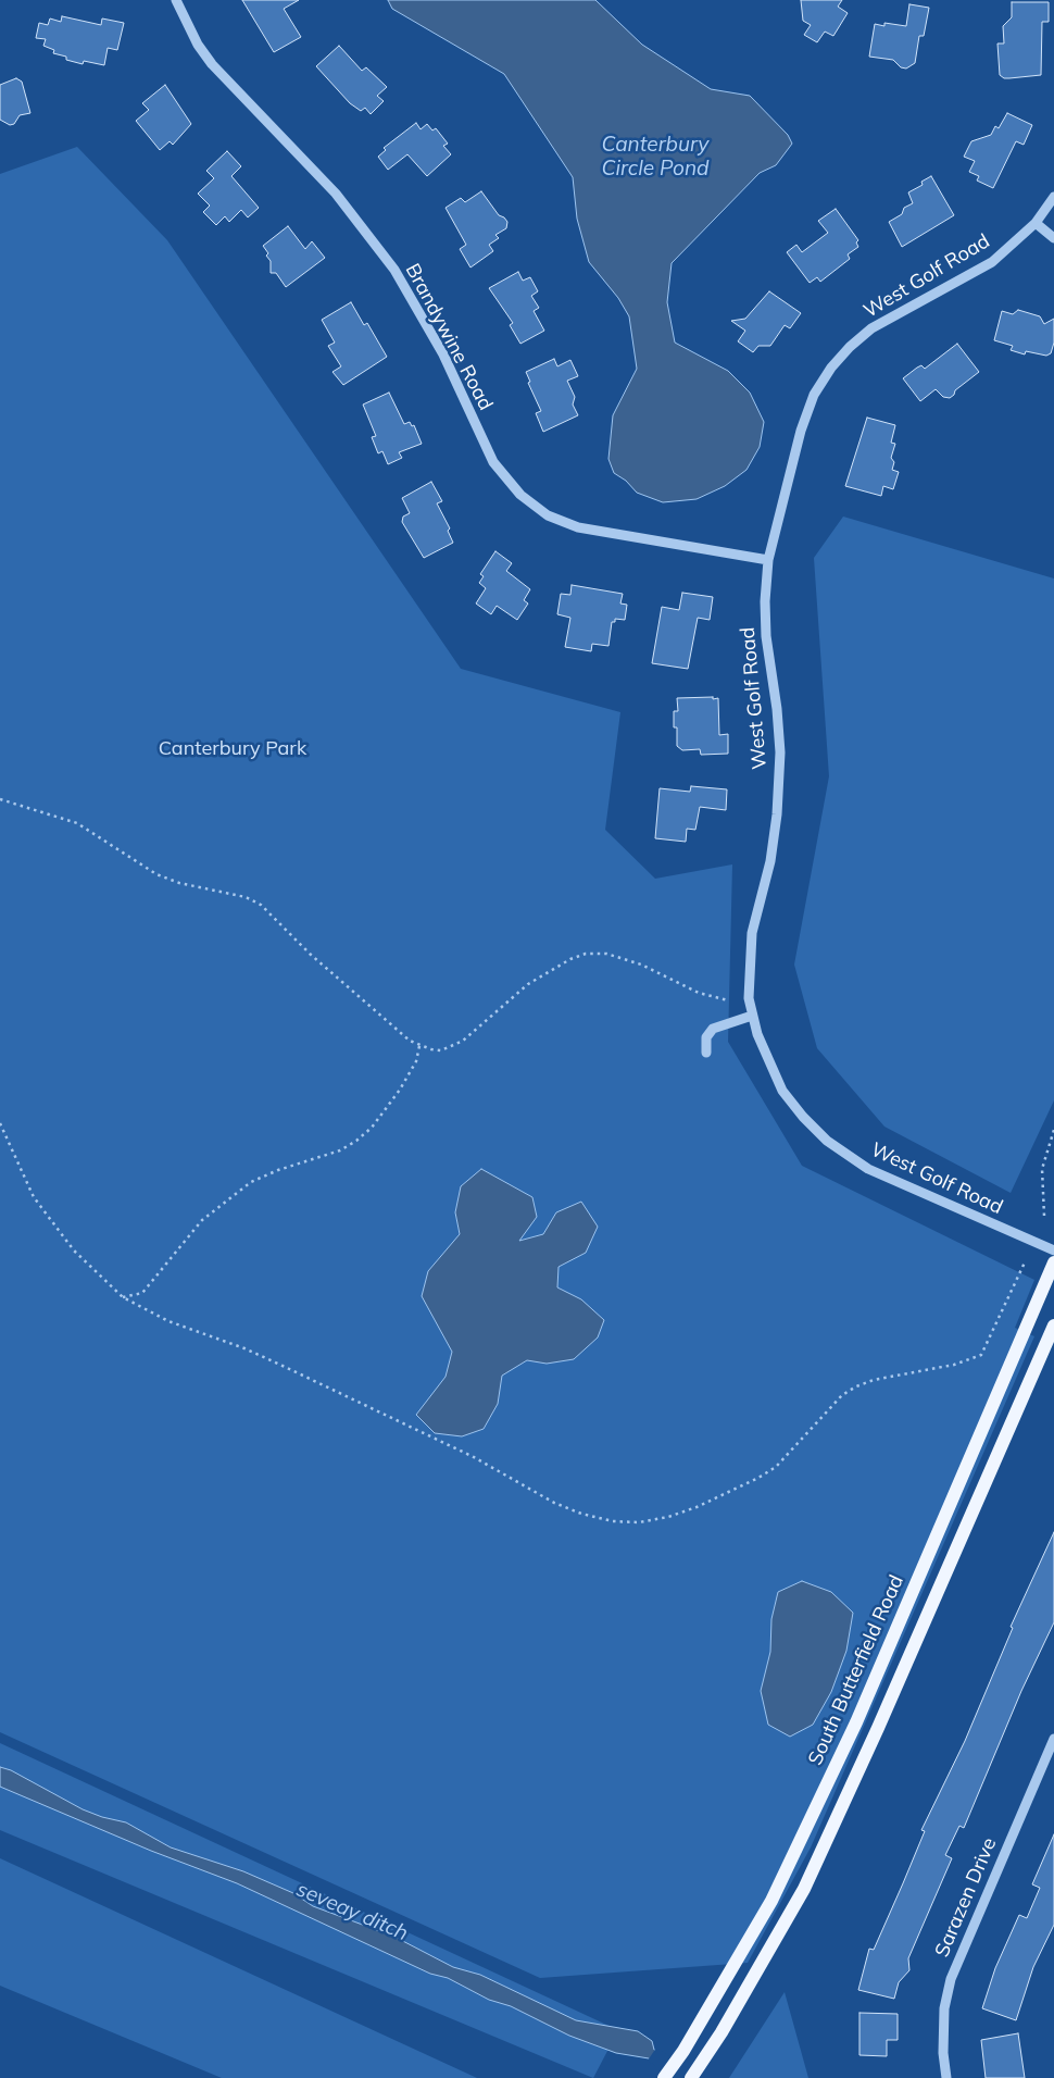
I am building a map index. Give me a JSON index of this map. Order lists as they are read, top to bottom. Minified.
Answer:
{"streets":{"main road":["South Butterfield Road"],"street":["West Golf Road","Brandywine Road","Sarazen Drive"]},"crossings":[["West Golf Road","Brandywine Road"]],"water":["Canterbury Circle Pond","seveay ditch"],"parks":["Canterbury Park"]}
